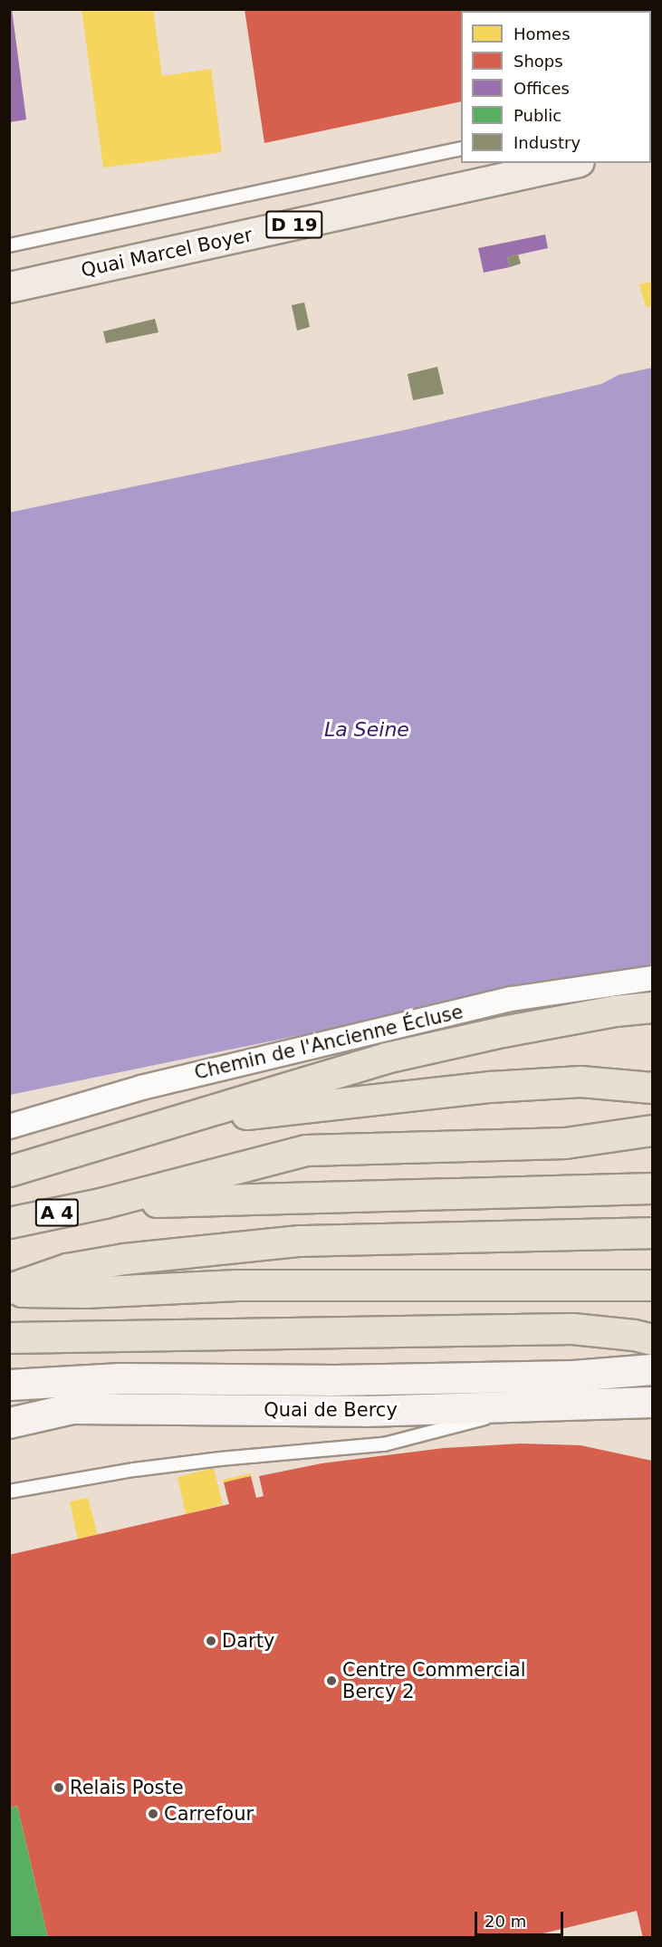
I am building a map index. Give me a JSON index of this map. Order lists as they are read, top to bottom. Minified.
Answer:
{"streets":{"highway":["A 4"],"main road":["D 19","Quai Marcel Boyer","Quai de Bercy"],"street":["Chemin de l'Ancienne Écluse"]},"water":["La Seine"],"places":["Darty","Centre Commercial Bercy 2","Relais Poste","Carrefour"],"legend":["Homes","Shops","Offices","Public","Industry"],"scale_bar":"20 m"}
